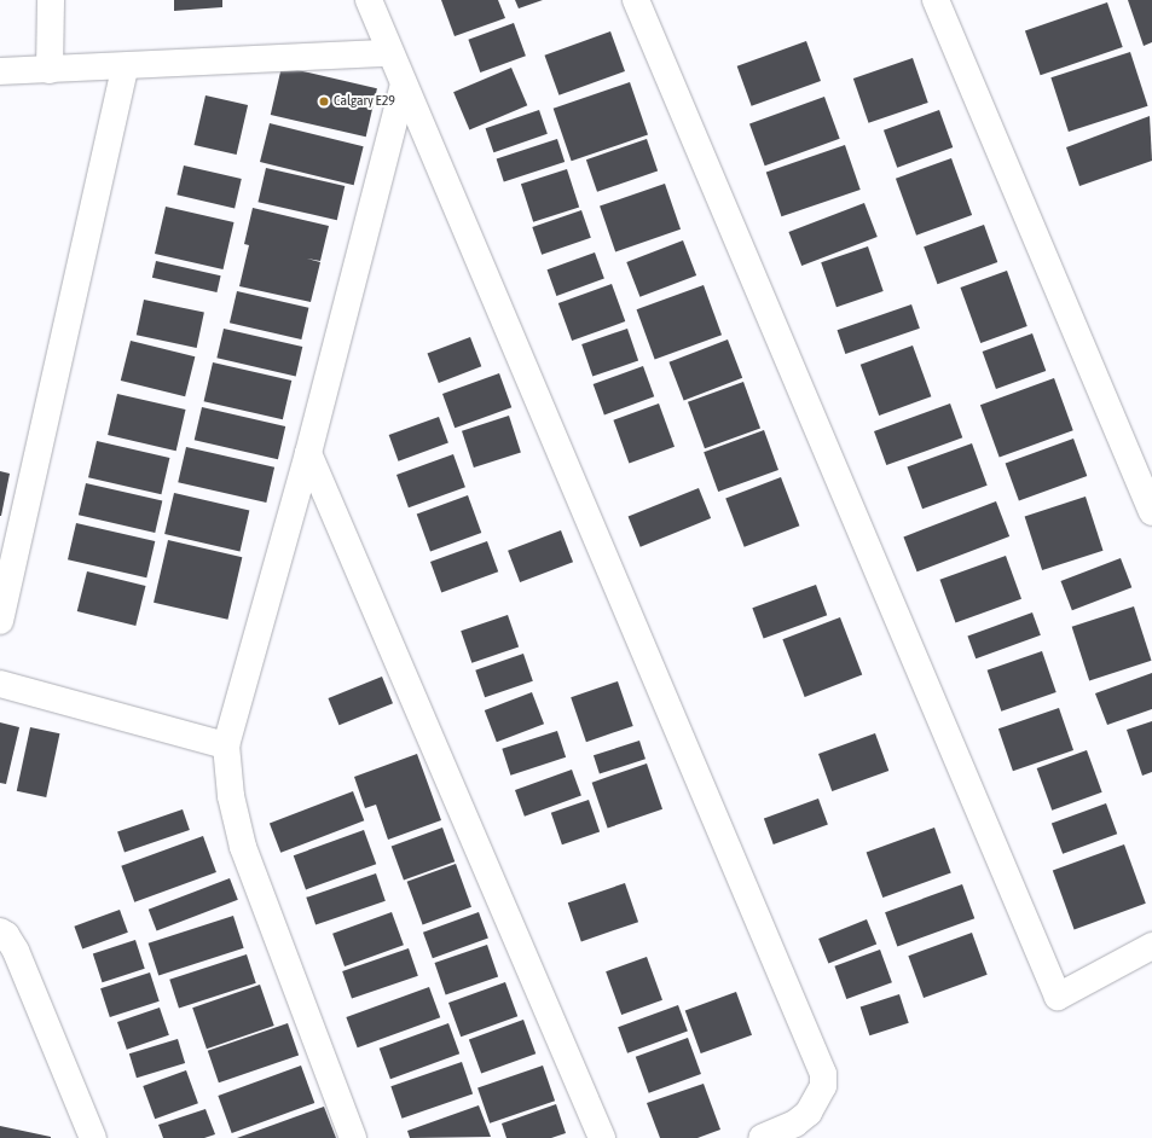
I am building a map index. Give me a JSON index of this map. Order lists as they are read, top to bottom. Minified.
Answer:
{"places":["Calgary E29"]}
